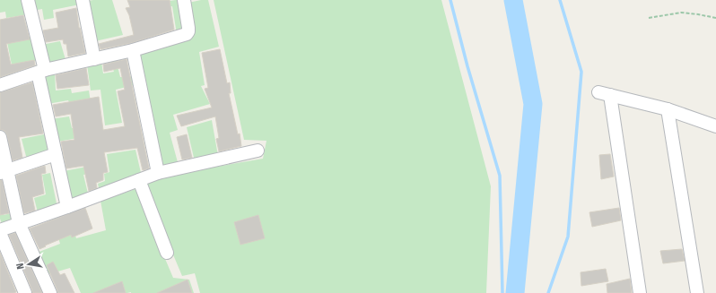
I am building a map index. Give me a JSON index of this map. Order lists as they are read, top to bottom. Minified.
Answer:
{"north":"left"}
